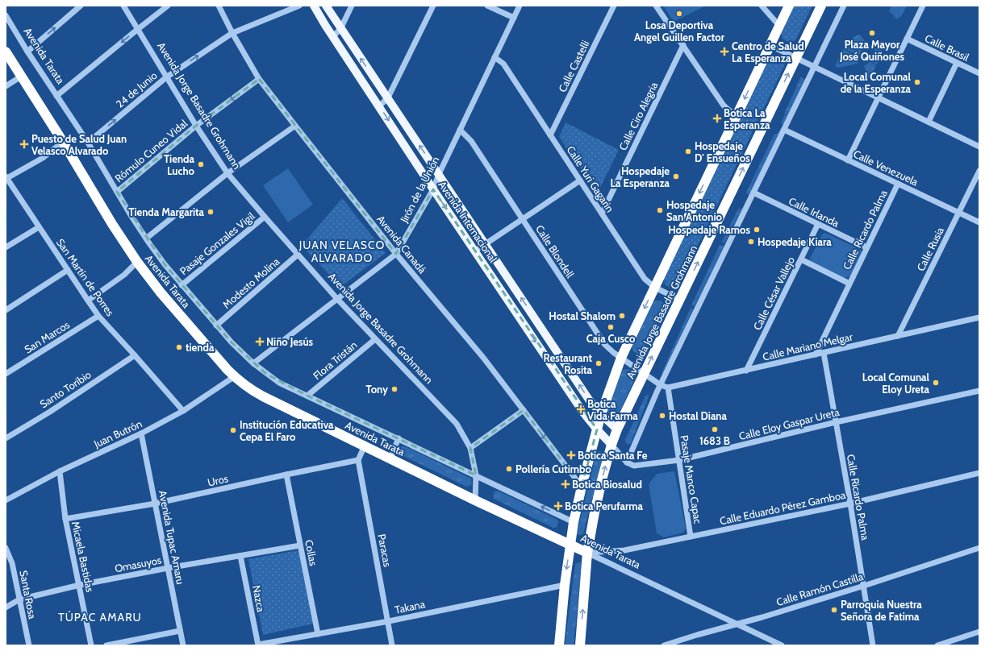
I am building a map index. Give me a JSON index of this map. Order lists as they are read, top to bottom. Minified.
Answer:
{"streets":{"highway":["Avenida Tarata","Avenida Jorge Basadre Grohmann"],"main road":["Avenida Internacional"],"street":["Calle Brasil","Calle Castelli","24 de Junio","Calle Ciro Alegria","Rómulo Cuneo Vidal","Calle Venezuela","Calle Yuri Gagarin","Jirón de la Unión","Calle Irlanda","Calle Ricardo Palma","Pasaje Gonzales Vigil","Avenida Canadá","Calle Rusia","Calle Blondell","San Martín de Porres","Modesto Molina","Calle César Vallejo","San Marcos","Calle Mariano Melgar","Flora Tristán","Santo Toribio","Calle Eloy Gaspar Ureta","Juan Butrón","Pasaje Manco Capac","Uros","Calle Eduardo Pérez Gamboa","Avenida Tupac Amaru","Paracas","Collas","Micaela Bastidas","Omasuyos","Calle Ramón Castilla","Santa Rosa","Nazca","Takana"]},"crossings":[["Avenida Tarata","24 de Junio"],["Avenida Tarata","Avenida Jorge Basadre Grohmann"],["Avenida Tarata","Rómulo Cuneo Vidal"],["Avenida Tarata","Jirón de la Unión"],["Avenida Tarata","Pasaje Gonzales Vigil"],["Avenida Tarata","Modesto Molina"],["Avenida Tarata","Flora Tristán"],["Avenida Tarata","Juan Butrón"],["Avenida Tarata","Calle Eduardo Pérez Gamboa"],["Avenida Tarata","Calle Ramón Castilla"],["Calle Castelli","Calle Yuri Gagarin"],["24 de Junio","Avenida Jorge Basadre Grohmann"],["24 de Junio","Avenida Canadá"],["Avenida Jorge Basadre Grohmann","Rómulo Cuneo Vidal"],["Avenida Jorge Basadre Grohmann","Calle Yuri Gagarin"],["Avenida Jorge Basadre Grohmann","Jirón de la Unión"],["Avenida Jorge Basadre Grohmann","Avenida Internacional"],["Avenida Jorge Basadre Grohmann","Pasaje Gonzales Vigil"],["Avenida Jorge Basadre Grohmann","Avenida Canadá"],["Avenida Jorge Basadre Grohmann","Calle Blondell"],["Avenida Jorge Basadre Grohmann","Modesto Molina"],["Avenida Jorge Basadre Grohmann","Calle Mariano Melgar"],["Avenida Jorge Basadre Grohmann","Flora Tristán"],["Avenida Jorge Basadre Grohmann","Calle Eduardo Pérez Gamboa"],["Avenida Jorge Basadre Grohmann","Takana"],["Calle Ciro Alegria","Calle Yuri Gagarin"],["Rómulo Cuneo Vidal","Avenida Canadá"],["Calle Venezuela","Calle Ricardo Palma"],["Calle Venezuela","Calle Rusia"],["Calle Yuri Gagarin","Jirón de la Unión"],["Jirón de la Unión","Avenida Internacional"],["Jirón de la Unión","Avenida Canadá"],["Jirón de la Unión","Calle Blondell"],["Calle Irlanda","Calle Ricardo Palma"],["Calle Irlanda","Calle César Vallejo"],["Calle Ricardo Palma","Calle Mariano Melgar"],["Calle Ricardo Palma","Calle Eloy Gaspar Ureta"],["Calle Ricardo Palma","Calle Eduardo Pérez Gamboa"],["Calle Ricardo Palma","Calle Ramón Castilla"],["Calle Rusia","Calle Mariano Melgar"],["Calle Blondell","Calle Mariano Melgar"],["San Martín de Porres","San Marcos"],["San Martín de Porres","Santo Toribio"],["San Martín de Porres","Juan Butrón"],["Calle César Vallejo","Calle Mariano Melgar"],["Calle Mariano Melgar","Pasaje Manco Capac"],["Calle Eloy Gaspar Ureta","Pasaje Manco Capac"],["Juan Butrón","Avenida Tupac Amaru"],["Juan Butrón","Micaela Bastidas"],["Pasaje Manco Capac","Calle Eduardo Pérez Gamboa"],["Uros","Avenida Tupac Amaru"],["Uros","Paracas"],["Uros","Collas"],["Uros","Micaela Bastidas"],["Avenida Tupac Amaru","Omasuyos"],["Paracas","Takana"],["Collas","Omasuyos"],["Collas","Takana"],["Micaela Bastidas","Omasuyos"],["Omasuyos","Santa Rosa"],["Omasuyos","Nazca"],["Nazca","Takana"]],"one_way":["24 de Junio","Rómulo Cuneo Vidal"],"districts":["JUAN VELASCO ALVARADO","TÚPAC AMARU"],"places":{"other":["Losa Deportiva Angel Guillen Factor","Plaza Mayor José Quiñones","Local Comunal de la Esperanza","Hospedaje D' Ensueños","Tienda Lucho","Hospedaje La Esperanza","Hospedaje San Antonio","Tienda Margarita","Hospedaje Ramos","Hospedaje Kiara","Hostal Shalom","Caja Cusco","tienda","Restaurant Rosita","Local Comunal Eloy Ureta","Tony","Hostal Diana","1683 B","Institución Educativa Cepa El Faro","Pollería Cutimbo","Parroquia Nuestra Señora de Fatima"],"health":["Centro de Salud La Esperanza","Botica La Esperanza","Puesto de Salud Juan Velasco Alvarado","Niño Jesús","Botica Vida Farma","Botica Santa Fe","Botica Biosalud","Botica Perufarma"]}}
